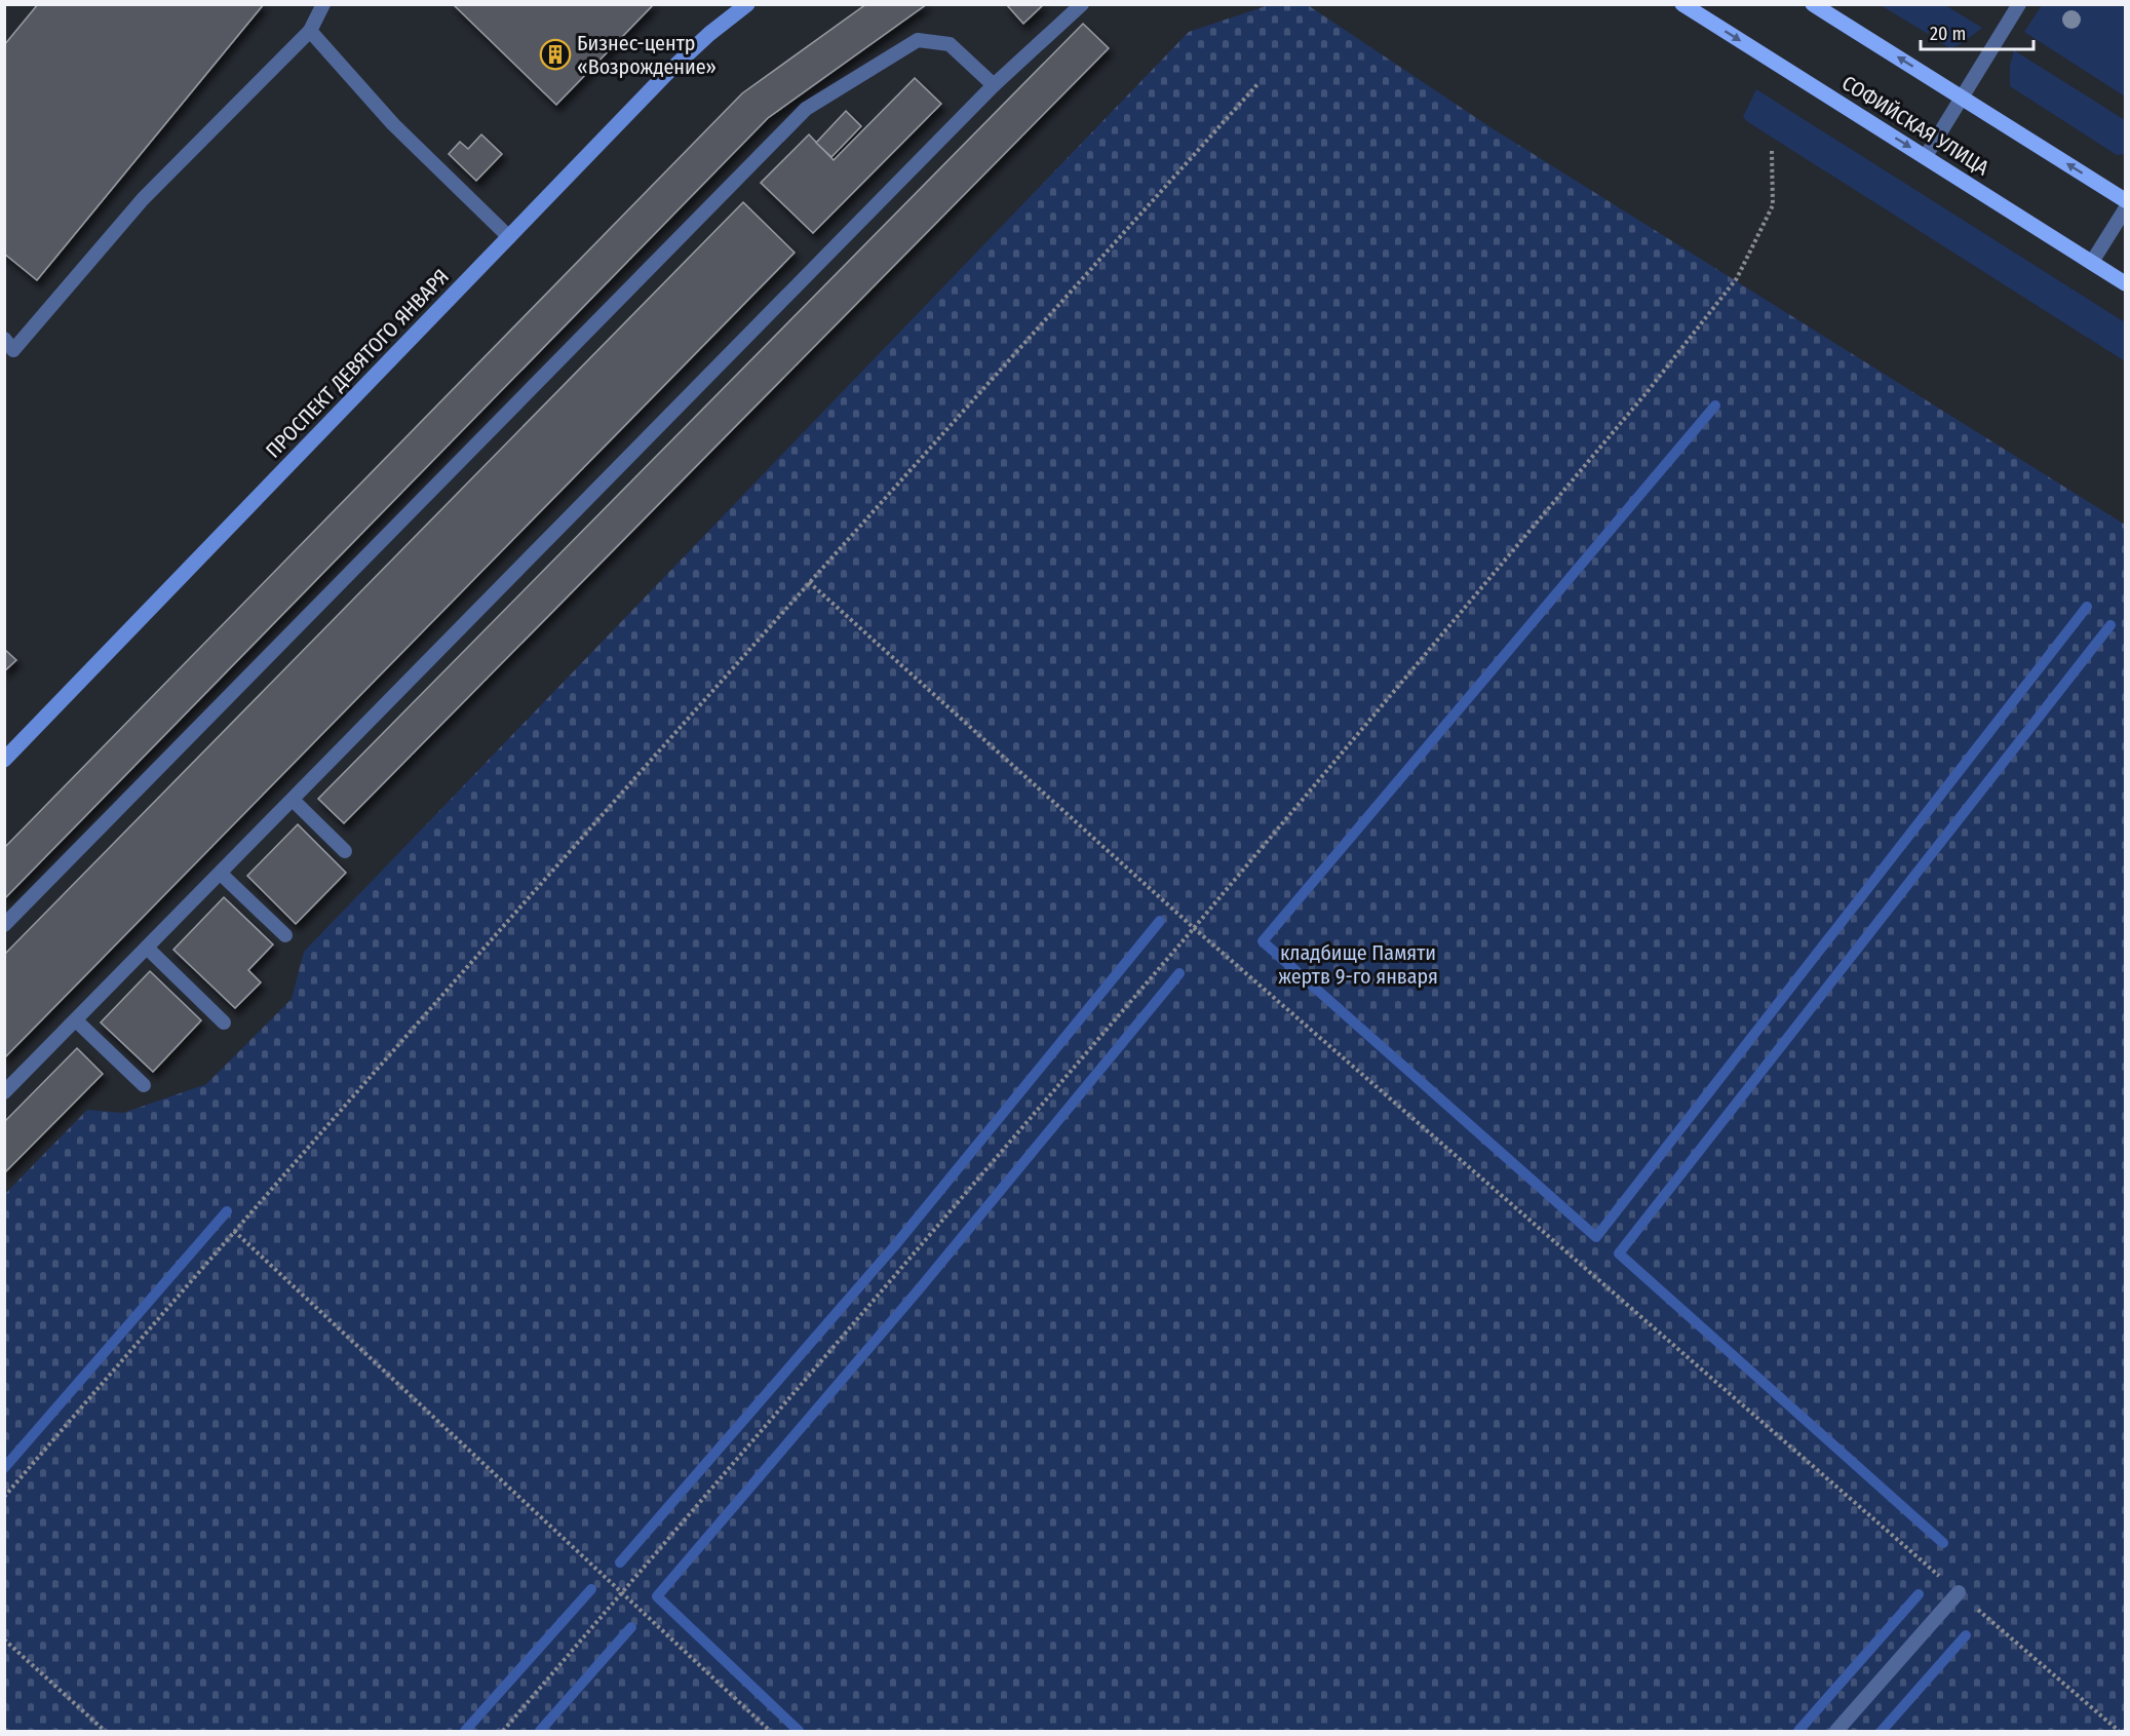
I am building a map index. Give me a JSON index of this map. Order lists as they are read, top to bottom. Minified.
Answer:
{"streets":{"main road":["СОФИЙСКАЯ УЛИЦА"],"street":["ПРОСПЕКТ ДЕВЯТОГО ЯНВАРЯ"]},"parks":["кладбище Памяти жертв 9-го января"],"places":{"building":["Бизнес-центр «Возрождение»"]},"scale_bar":"20 m"}
